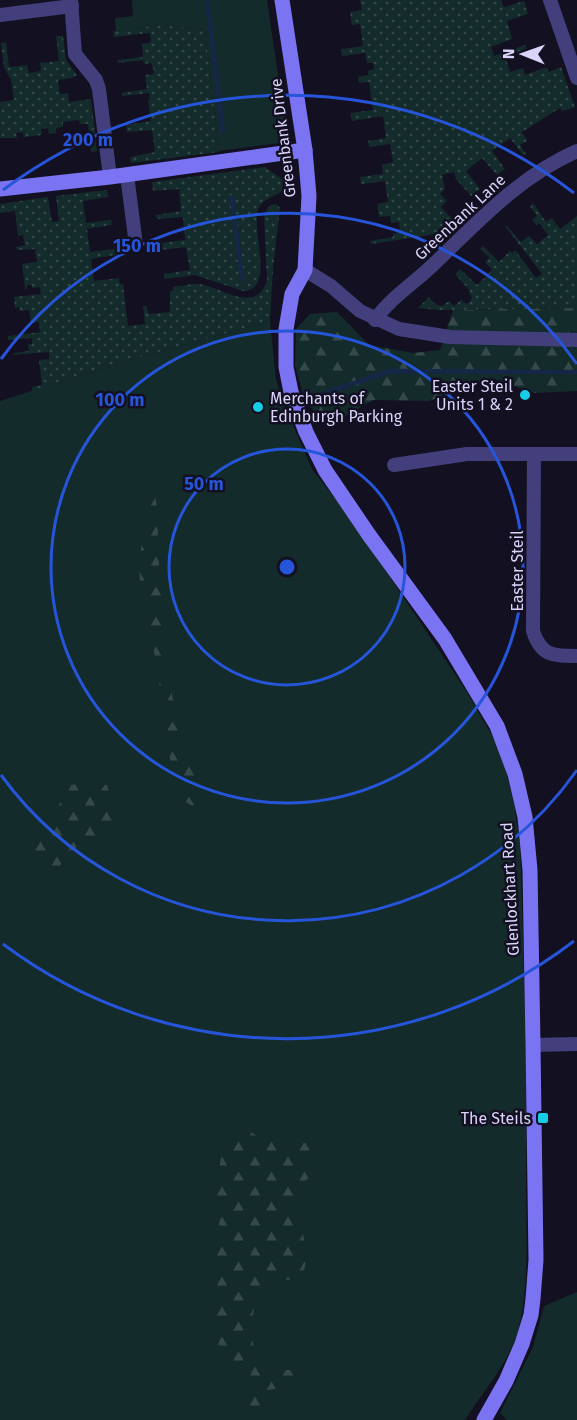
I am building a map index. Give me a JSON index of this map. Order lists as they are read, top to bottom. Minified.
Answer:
{"streets":{"street":["Greenbank Drive","Greenbank Lane","Easter Steil","Glenlockhart Road"]},"crossings":[["Greenbank Drive","Glenlockhart Road"]],"places":{"other":["Easter Steil Units 1 & 2","Merchants of Edinburgh Parking"],"transit":["The Steils"]},"north":"left","rings":["200 m","150 m","100 m","50 m"]}
